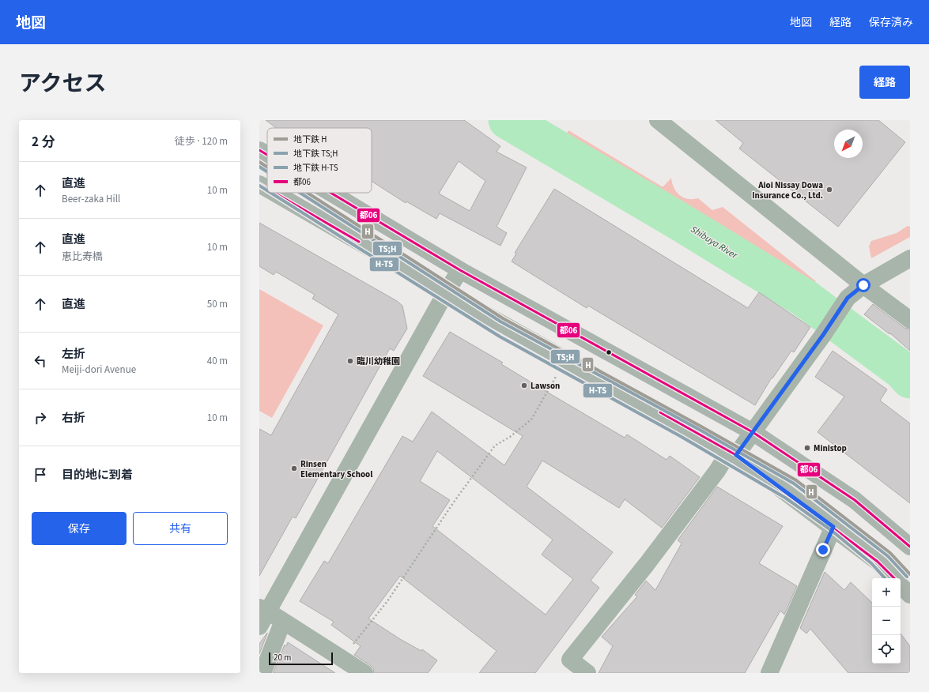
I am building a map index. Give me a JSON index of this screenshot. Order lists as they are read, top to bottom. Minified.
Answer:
{"water":["Shibuya River"],"places":["Aioi Nissay Dowa Insurance Co., Ltd.","臨川幼稚園","Lawson","Ministop","Rinsen Elementary School"],"lines":["transit line 都06","metro line H","metro line TS;H","metro line H-TS"],"legend":["地下鉄 H","地下鉄 TS;H","地下鉄 H-TS","都06"],"scale_bar":"20 m","north":"bottom left","page":{"header":"地図","nav":["地図","経路","保存済み"],"title":"アクセス","buttons":["経路",["保存","共有"]],"heading":["2 分","徒歩 · 120 m"],"list":[["直進","Beer-zaka Hill","10 m"],["直進","恵比寿橋","10 m"],["直進","50 m"],["左折","Meiji-dori Avenue","40 m"],["右折","10 m"],"目的地に到着"],"map_buttons":["+","−"],"scale":"20 m"}}
